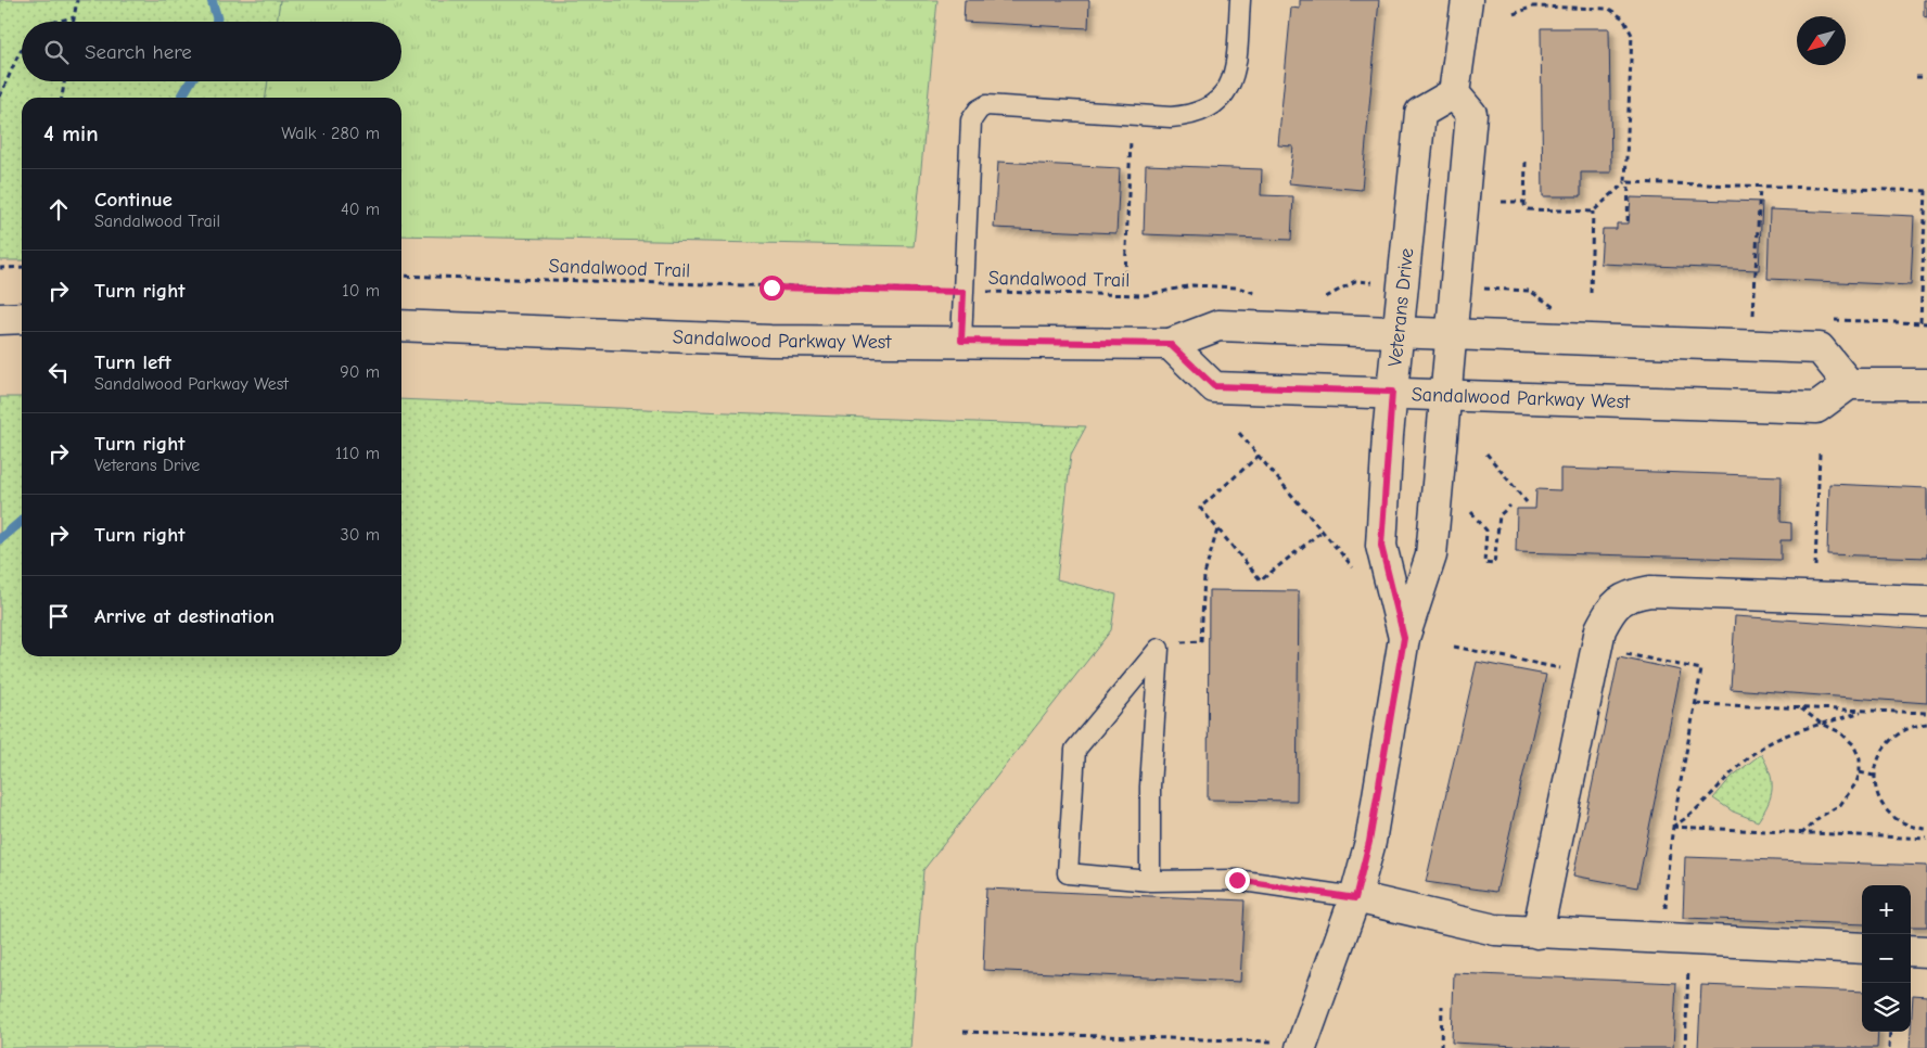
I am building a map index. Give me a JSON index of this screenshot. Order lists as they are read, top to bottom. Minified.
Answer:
{"streets":{"street":["Veterans Drive","Sandalwood Parkway West"],"path":["Sandalwood Trail"]},"crossings":[["Veterans Drive","Sandalwood Parkway West"]],"north":"bottom left","page":{"search":"Search here","heading":["4 min","Walk · 280 m"],"list":[["Continue","Sandalwood Trail","40 m"],["Turn right","10 m"],["Turn left","Sandalwood Parkway West","90 m"],["Turn right","Veterans Drive","110 m"],["Turn right","30 m"],"Arrive at destination"],"map_buttons":["+","−"]}}
